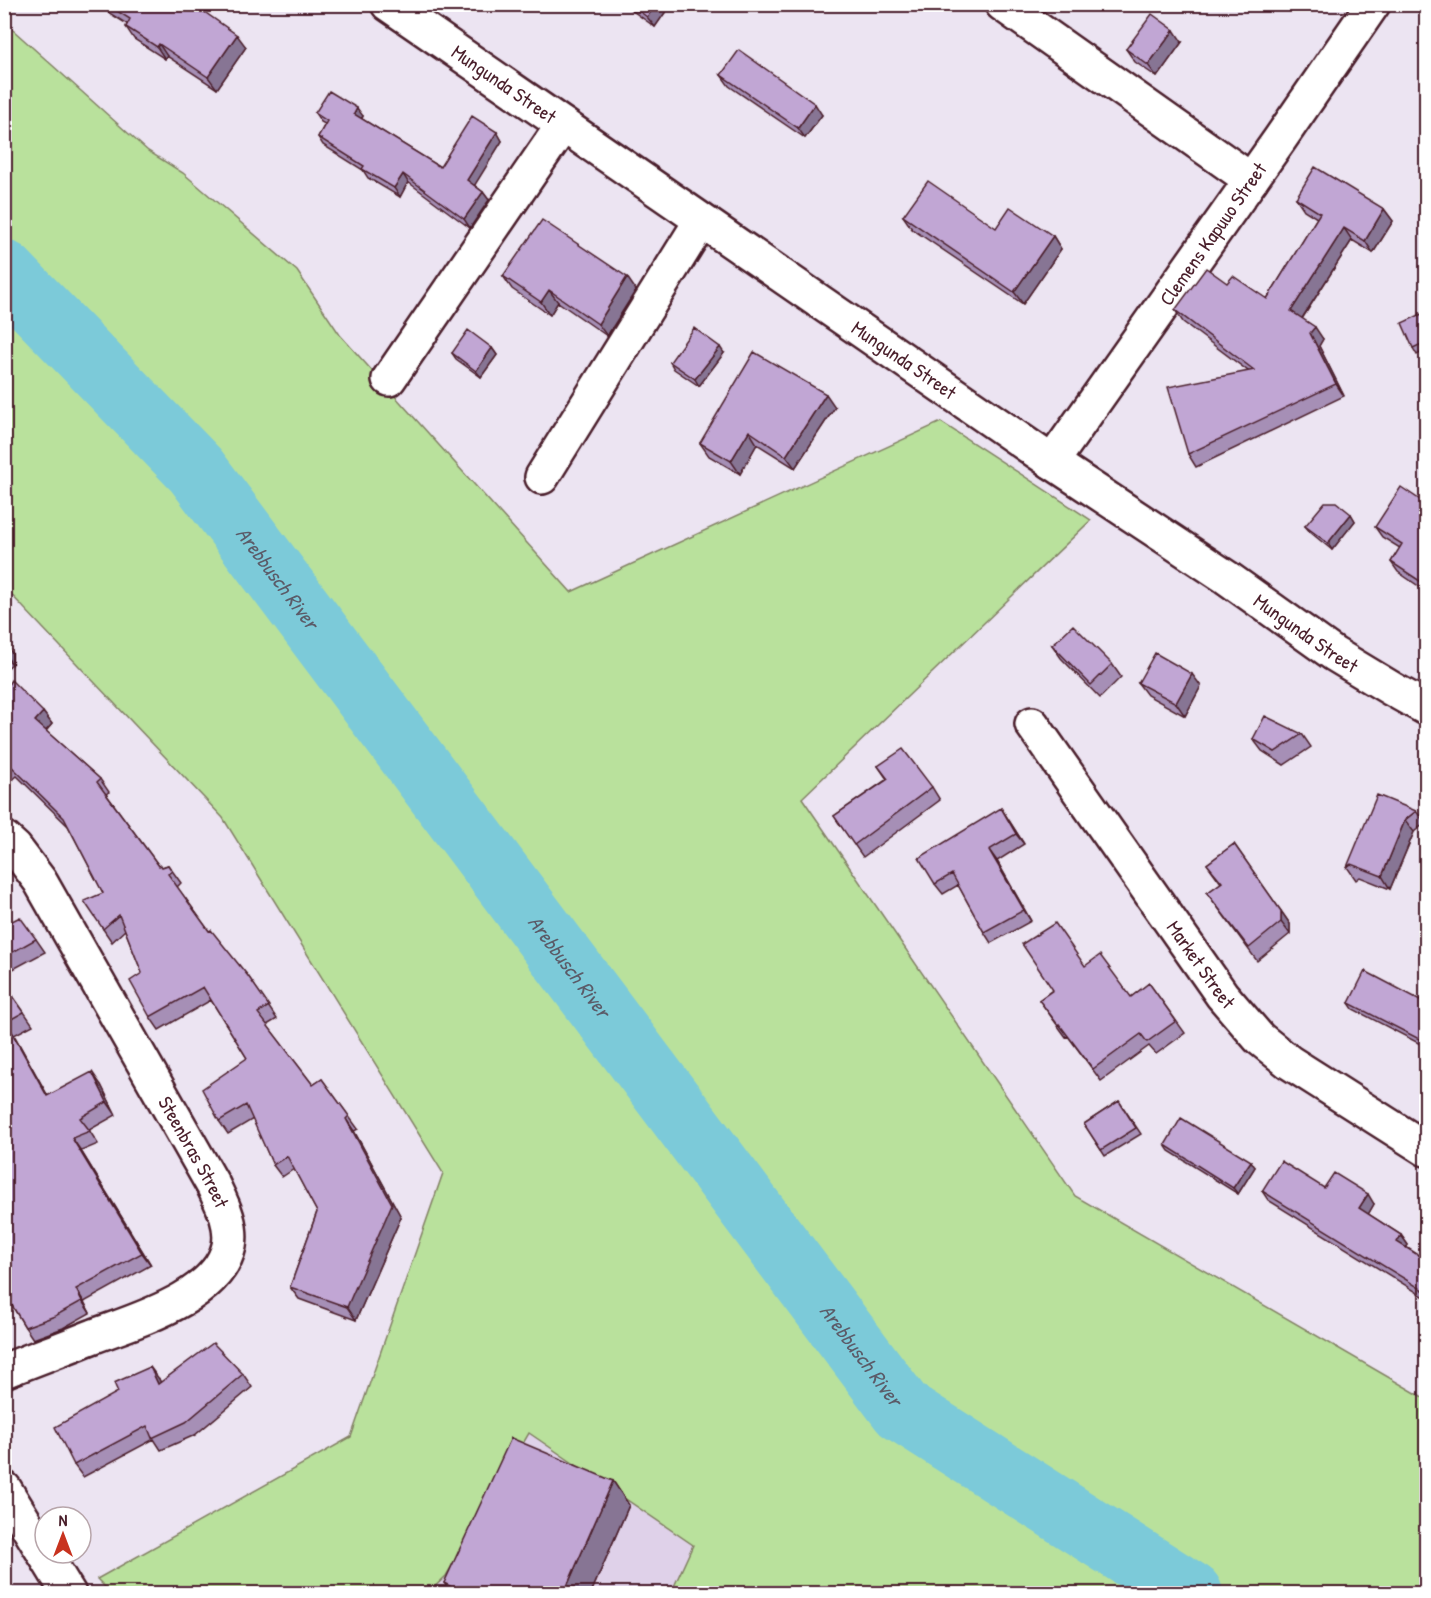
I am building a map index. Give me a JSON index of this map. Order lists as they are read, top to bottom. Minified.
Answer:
{"streets":{"street":["Mungunda Street","Clemens Kapuuo Street","Market Street","Steenbras Street"]},"crossings":[["Mungunda Street","Clemens Kapuuo Street"]],"water":["Arebbusch River"],"north":"top"}
